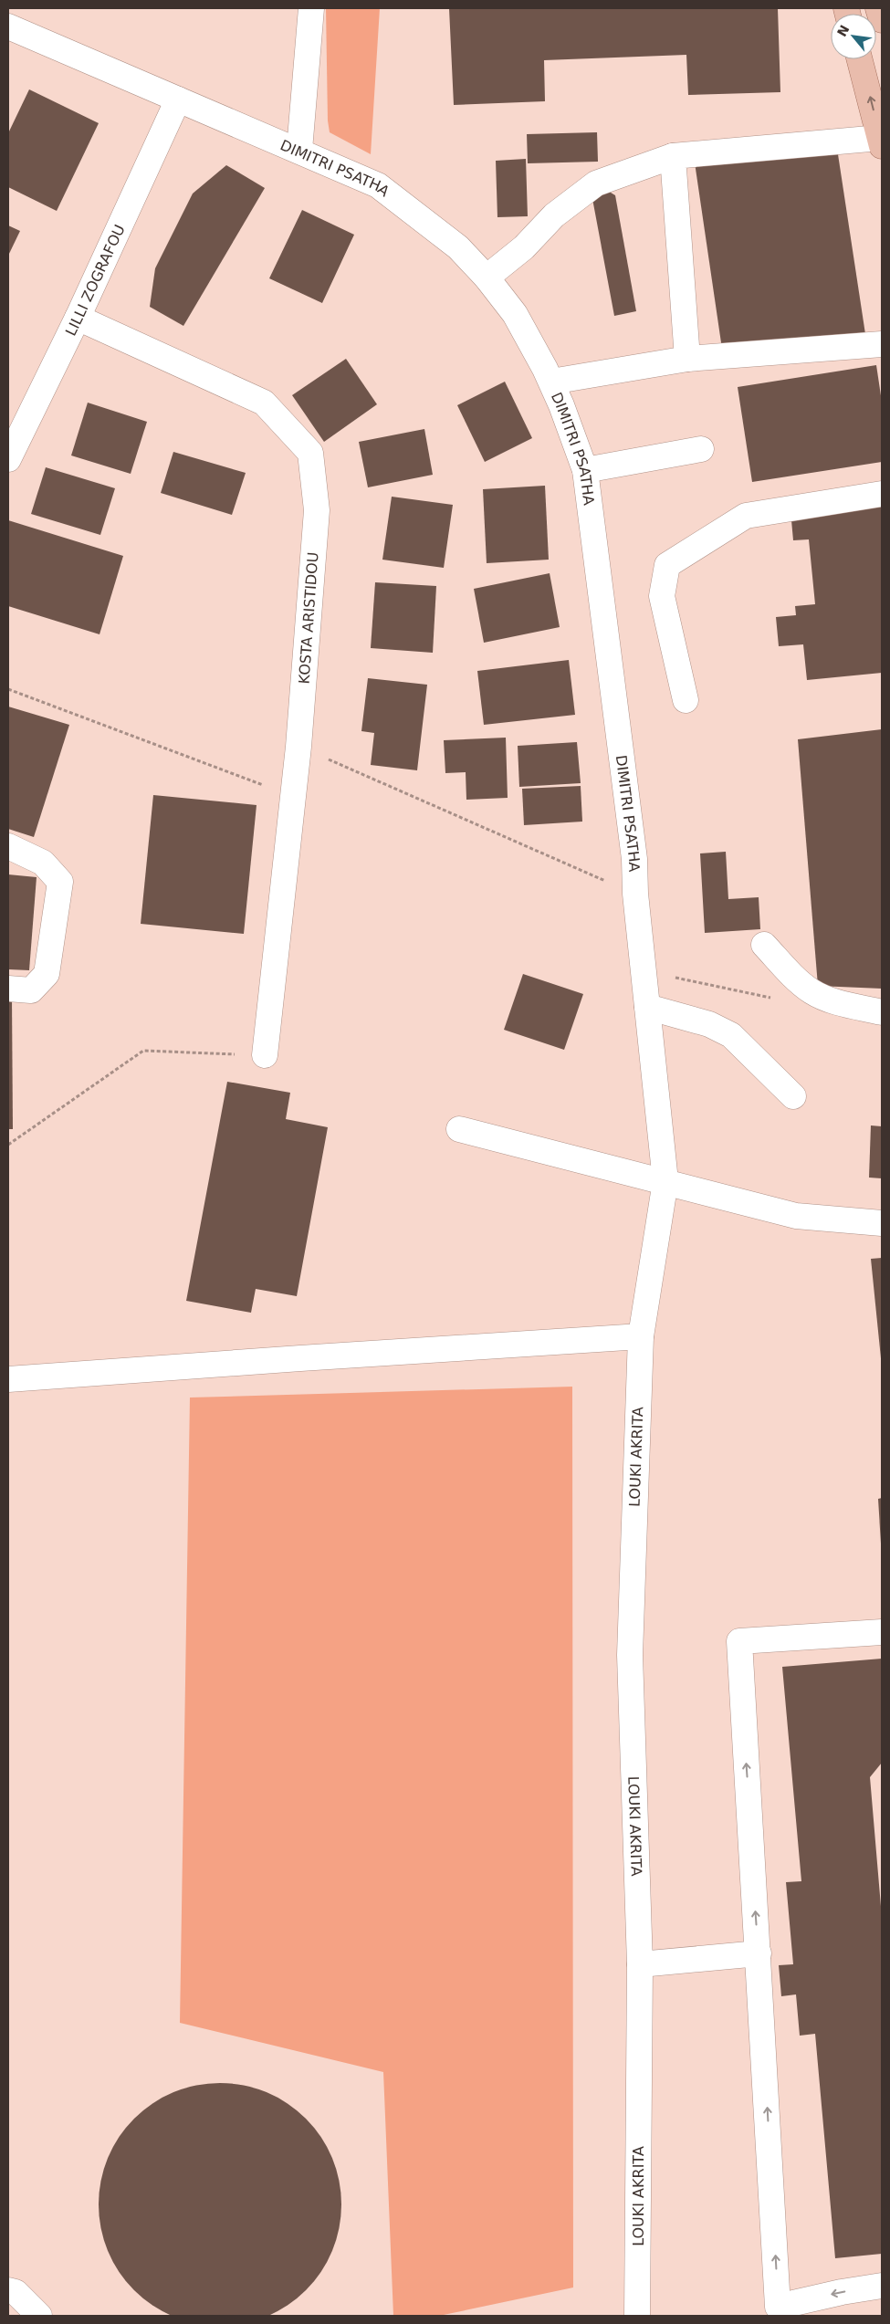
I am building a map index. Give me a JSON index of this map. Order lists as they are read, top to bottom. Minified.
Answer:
{"streets":{"street":["DIMITRI PSATHA","LILLI ZOGRAFOU","KOSTA ARISTIDOU","LOUKI AKRITA"]},"crossings":[["DIMITRI PSATHA","LILLI ZOGRAFOU"],["DIMITRI PSATHA","LOUKI AKRITA"],["LILLI ZOGRAFOU","KOSTA ARISTIDOU"]],"north":"top left"}
